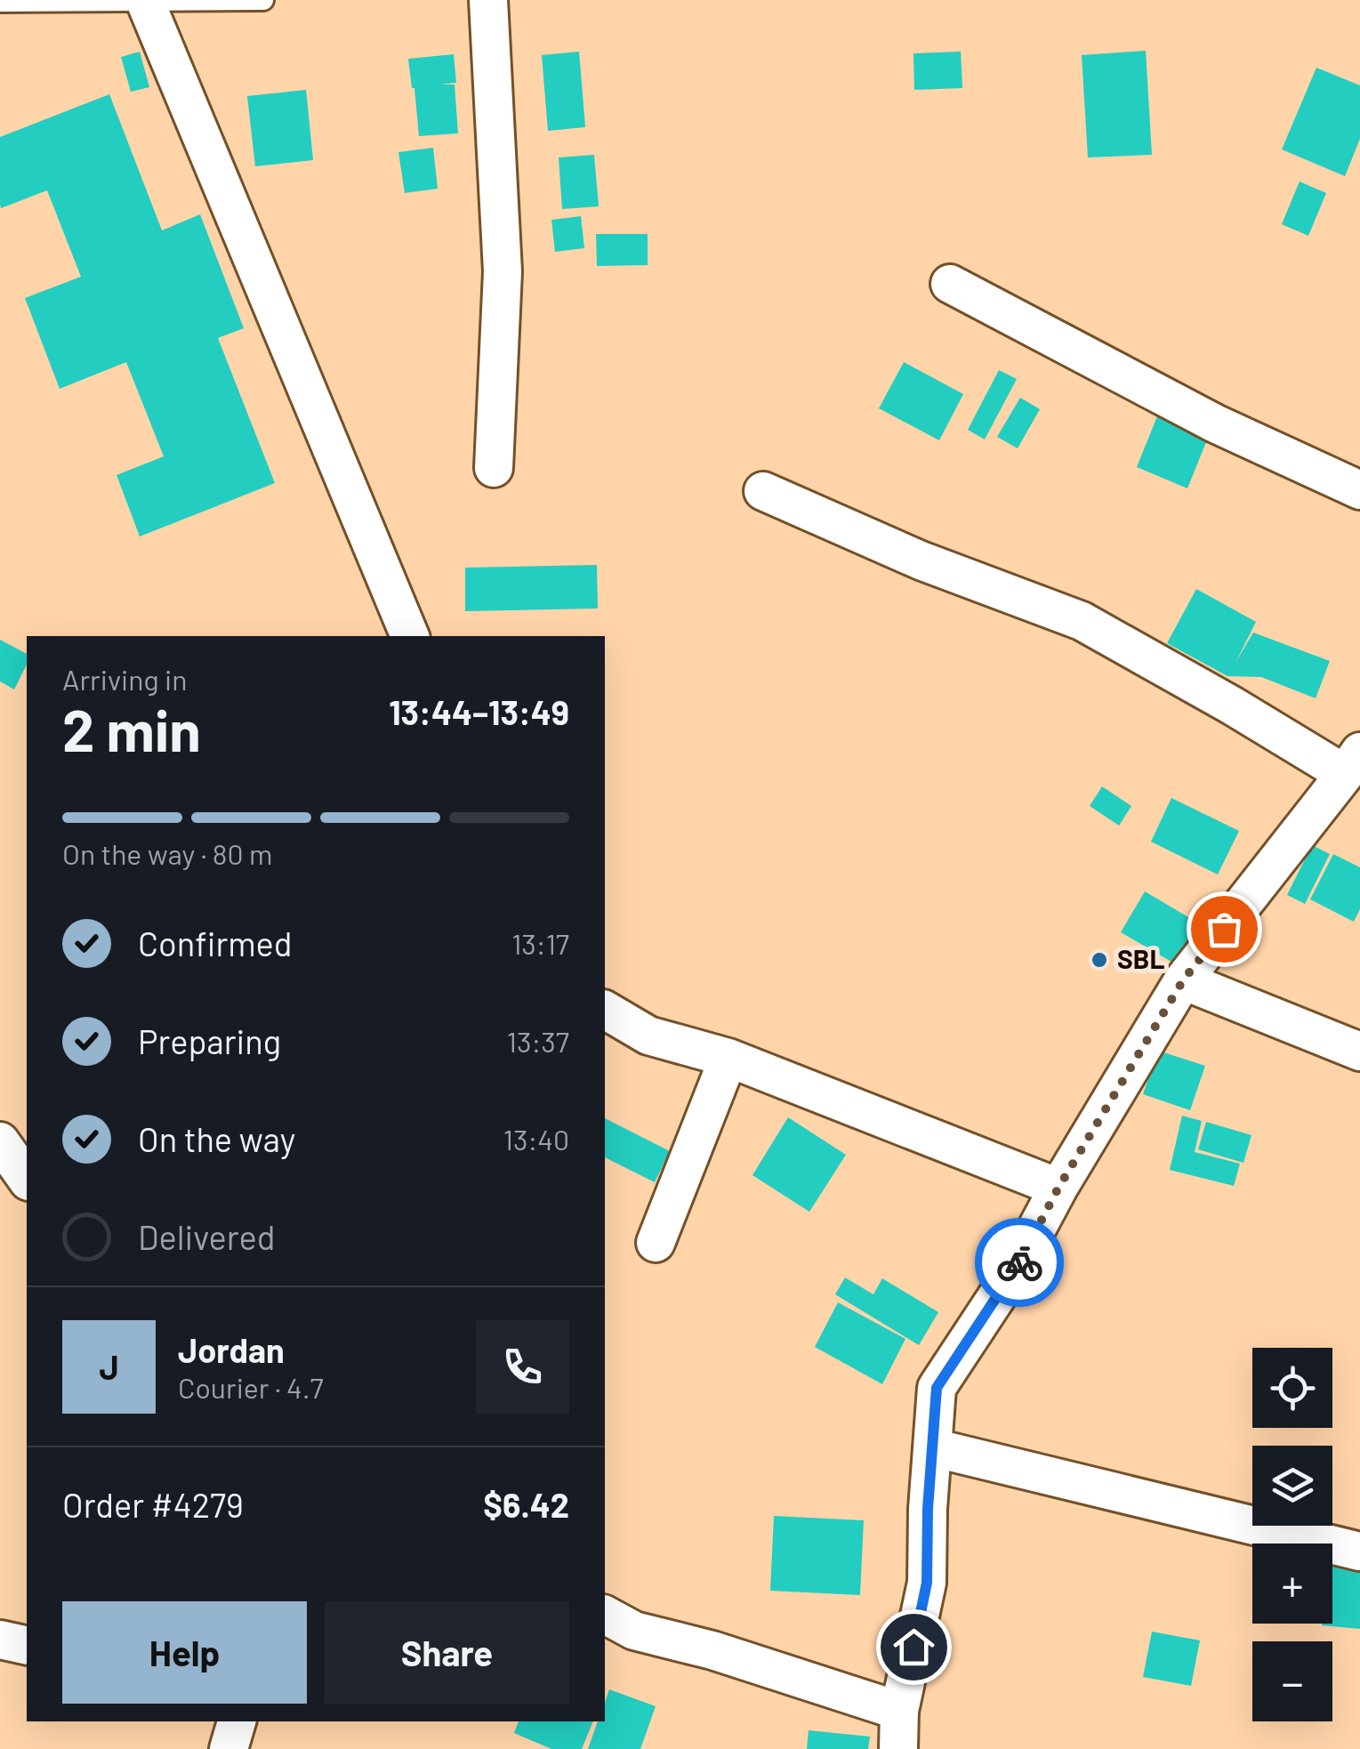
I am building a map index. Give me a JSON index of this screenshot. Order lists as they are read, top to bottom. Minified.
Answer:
{"places":["SBL"],"page":{"heading":["2 min","Arriving in","13:44–13:49"],"panel":["Jordan","Courier · 4.7","Order #4279","$6.42"],"bar":"On the way · 80 m","list":[["Confirmed","13:17"],["Preparing","13:37"],["On the way","13:40"],"Delivered"],"round":"J","map_buttons":["+","−"],"buttons":["Help","Share"]}}
